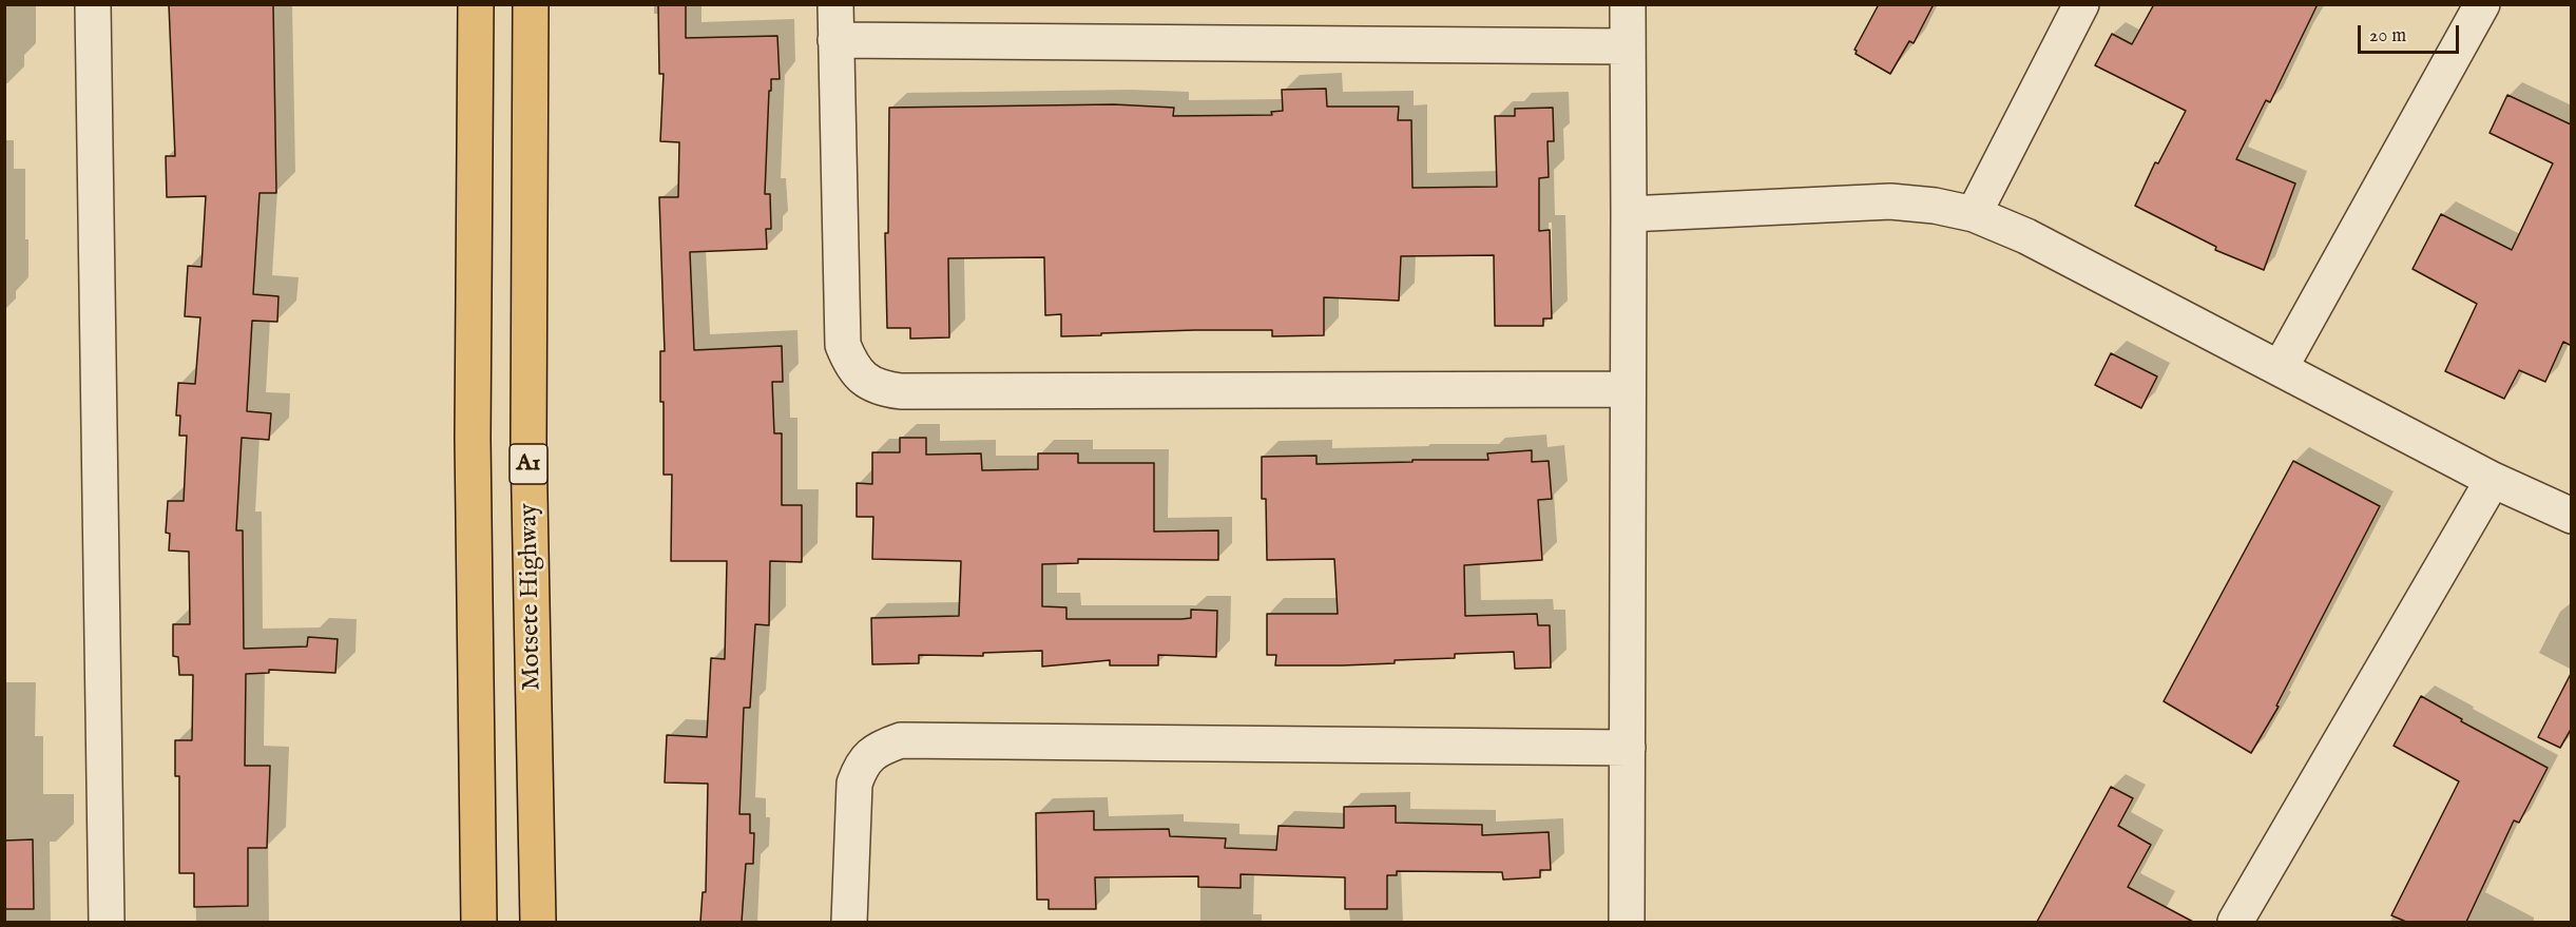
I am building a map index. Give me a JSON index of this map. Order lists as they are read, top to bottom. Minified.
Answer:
{"streets":{"highway":["A1","Motsete Highway"]},"scale_bar":"20 m"}
